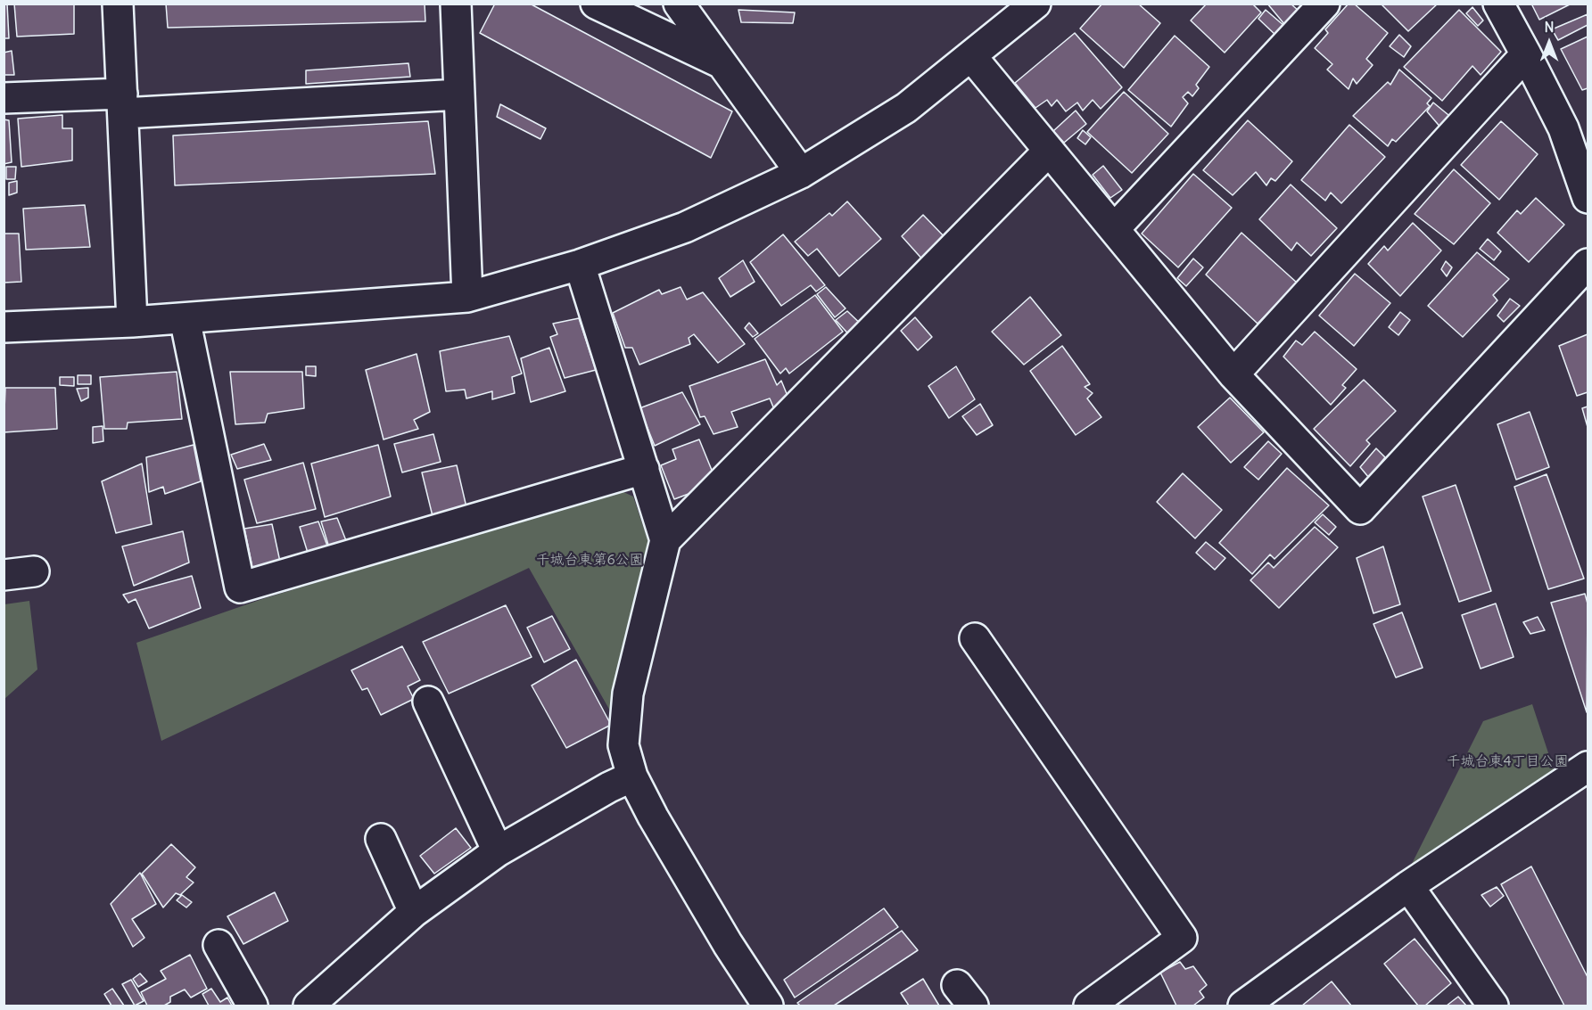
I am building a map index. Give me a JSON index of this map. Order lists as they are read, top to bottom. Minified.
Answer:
{"parks":["千城台東第6公園","千城台東4丁目公園"],"north":"top"}
